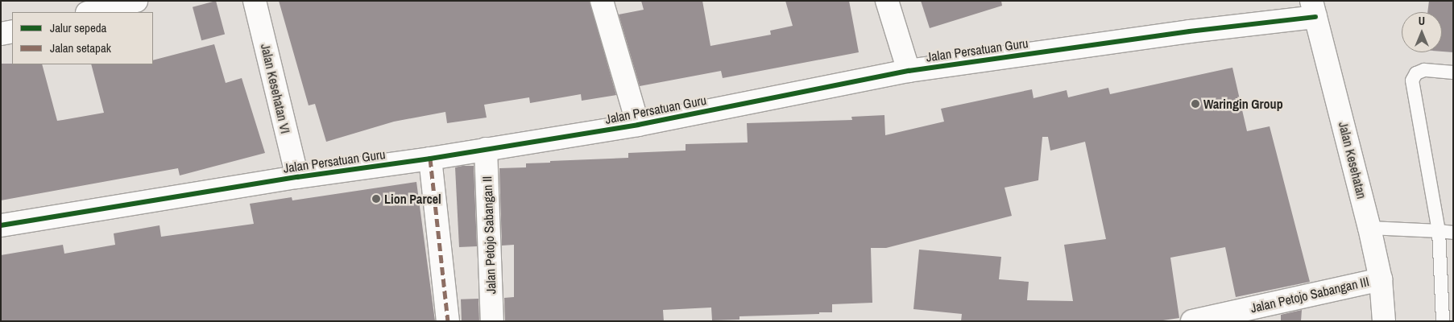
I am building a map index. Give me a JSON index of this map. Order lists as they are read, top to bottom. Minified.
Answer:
{"streets":{"street":["Jalan Persatuan Guru","Jalan Kesehatan VI","Jalan Kesehatan","Jalan Petojo Sabangan II","Jalan Petojo Sabangan III"]},"crossings":[["Jalan Persatuan Guru","Jalan Kesehatan VI"],["Jalan Persatuan Guru","Jalan Kesehatan"],["Jalan Persatuan Guru","Jalan Petojo Sabangan II"],["Jalan Kesehatan","Jalan Petojo Sabangan III"]],"places":["Waringin Group","Lion Parcel"],"legend":["Jalur sepeda","Jalan setapak"],"north":"top"}
